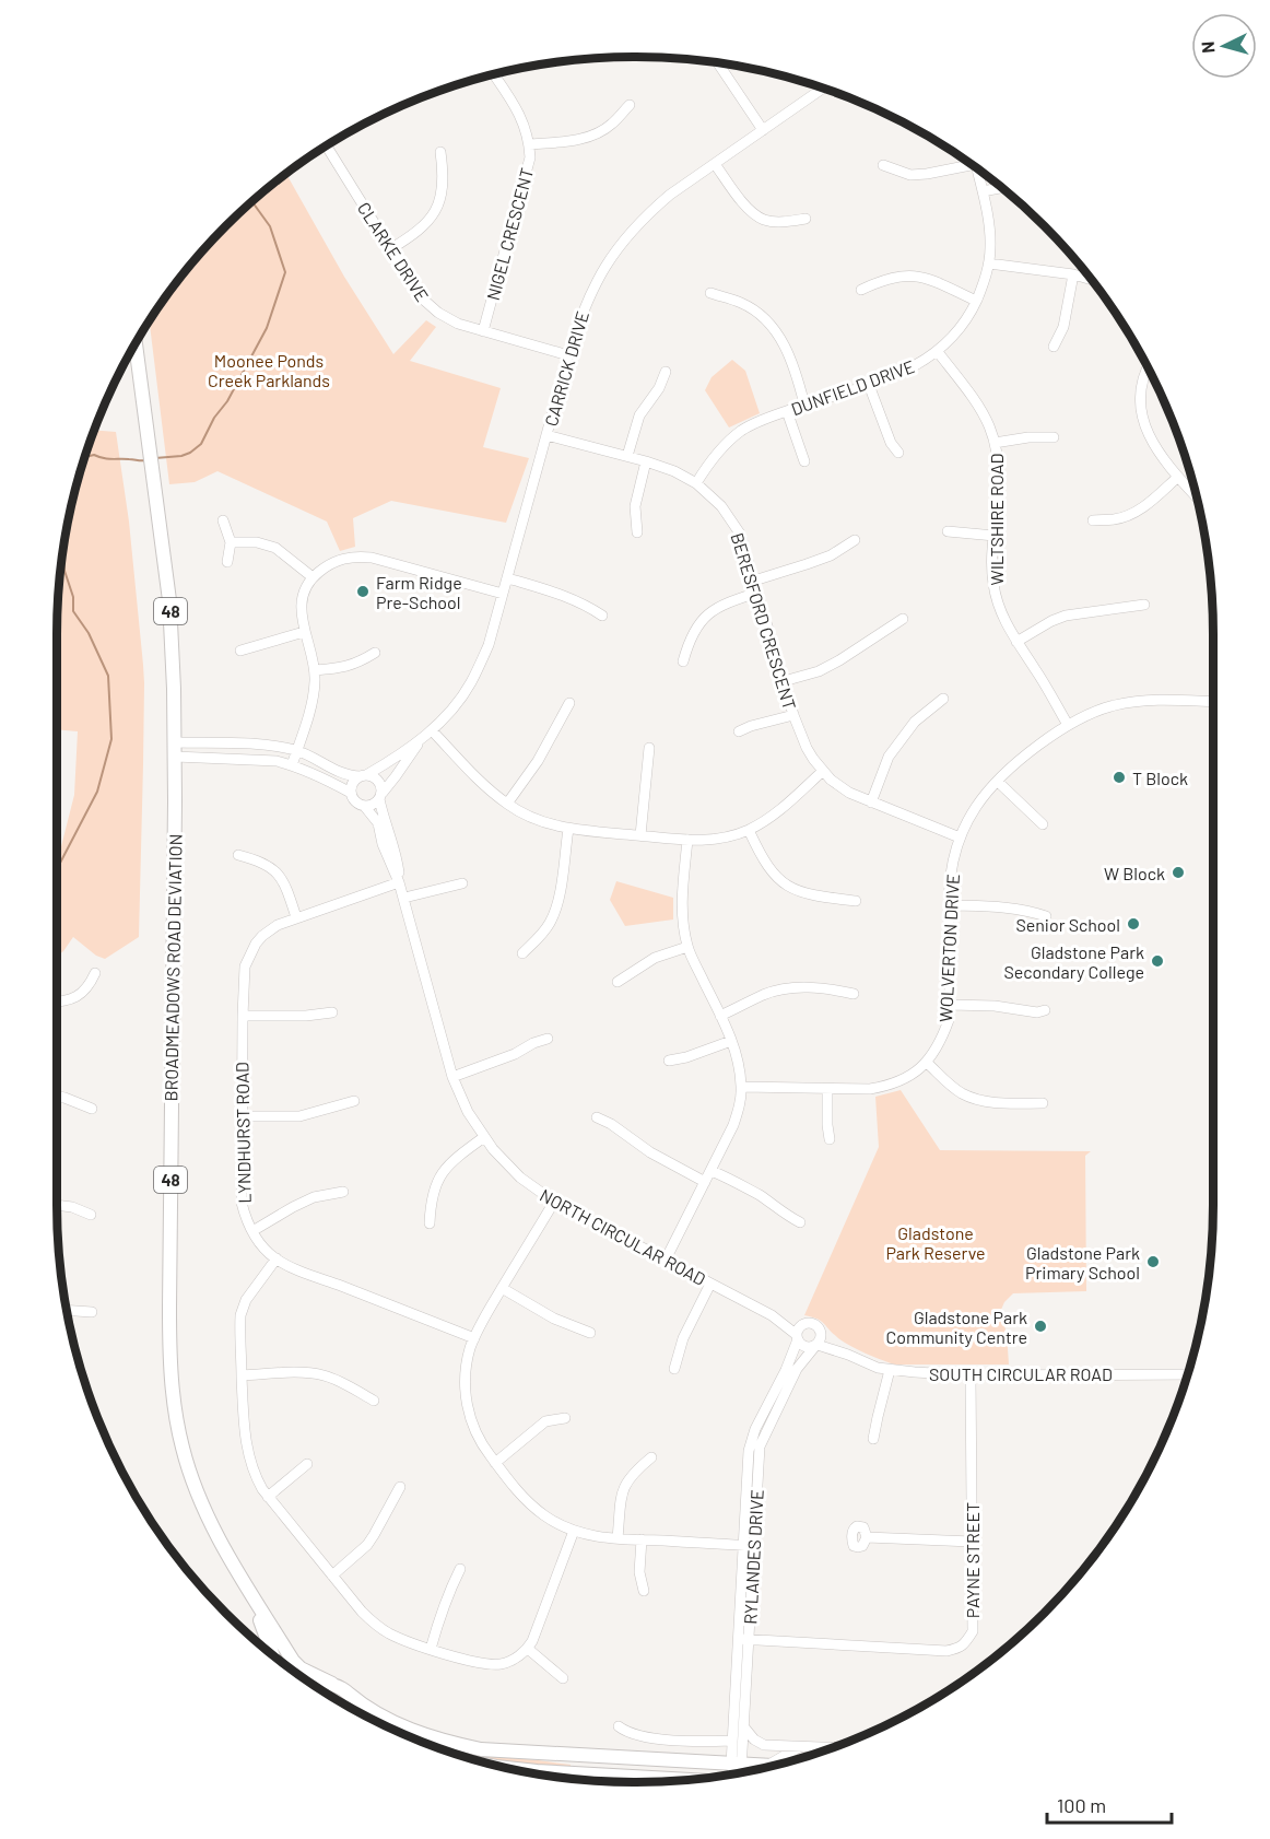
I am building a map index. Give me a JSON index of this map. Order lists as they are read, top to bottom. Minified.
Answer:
{"streets":{"main road":["48","BROADMEADOWS ROAD DEVIATION"],"street":["NIGEL CRESCENT","CLARKE DRIVE","CARRICK DRIVE","DUNFIELD DRIVE","WILTSHIRE ROAD","BERESFORD CRESCENT","WOLVERTON DRIVE","LYNDHURST ROAD","NORTH CIRCULAR ROAD","SOUTH CIRCULAR ROAD","RYLANDES DRIVE","PAYNE STREET"]},"crossings":[["NIGEL CRESCENT","CLARKE DRIVE"],["CLARKE DRIVE","CARRICK DRIVE"],["CARRICK DRIVE","BERESFORD CRESCENT"],["CARRICK DRIVE","NORTH CIRCULAR ROAD"],["DUNFIELD DRIVE","WILTSHIRE ROAD"],["DUNFIELD DRIVE","BERESFORD CRESCENT"],["WILTSHIRE ROAD","WOLVERTON DRIVE"],["BERESFORD CRESCENT","WOLVERTON DRIVE"],["BROADMEADOWS ROAD DEVIATION","RYLANDES DRIVE"],["LYNDHURST ROAD","NORTH CIRCULAR ROAD"],["NORTH CIRCULAR ROAD","SOUTH CIRCULAR ROAD"],["NORTH CIRCULAR ROAD","RYLANDES DRIVE"],["SOUTH CIRCULAR ROAD","RYLANDES DRIVE"],["SOUTH CIRCULAR ROAD","PAYNE STREET"],["RYLANDES DRIVE","PAYNE STREET"]],"parks":["Moonee Ponds Creek Parklands","Gladstone Park Reserve"],"places":["Farm Ridge Pre-School","T Block","W Block","Senior School","Gladstone Park Secondary College","Gladstone Park Primary School","Gladstone Park Community Centre"],"scale_bar":"100 m","north":"left"}
